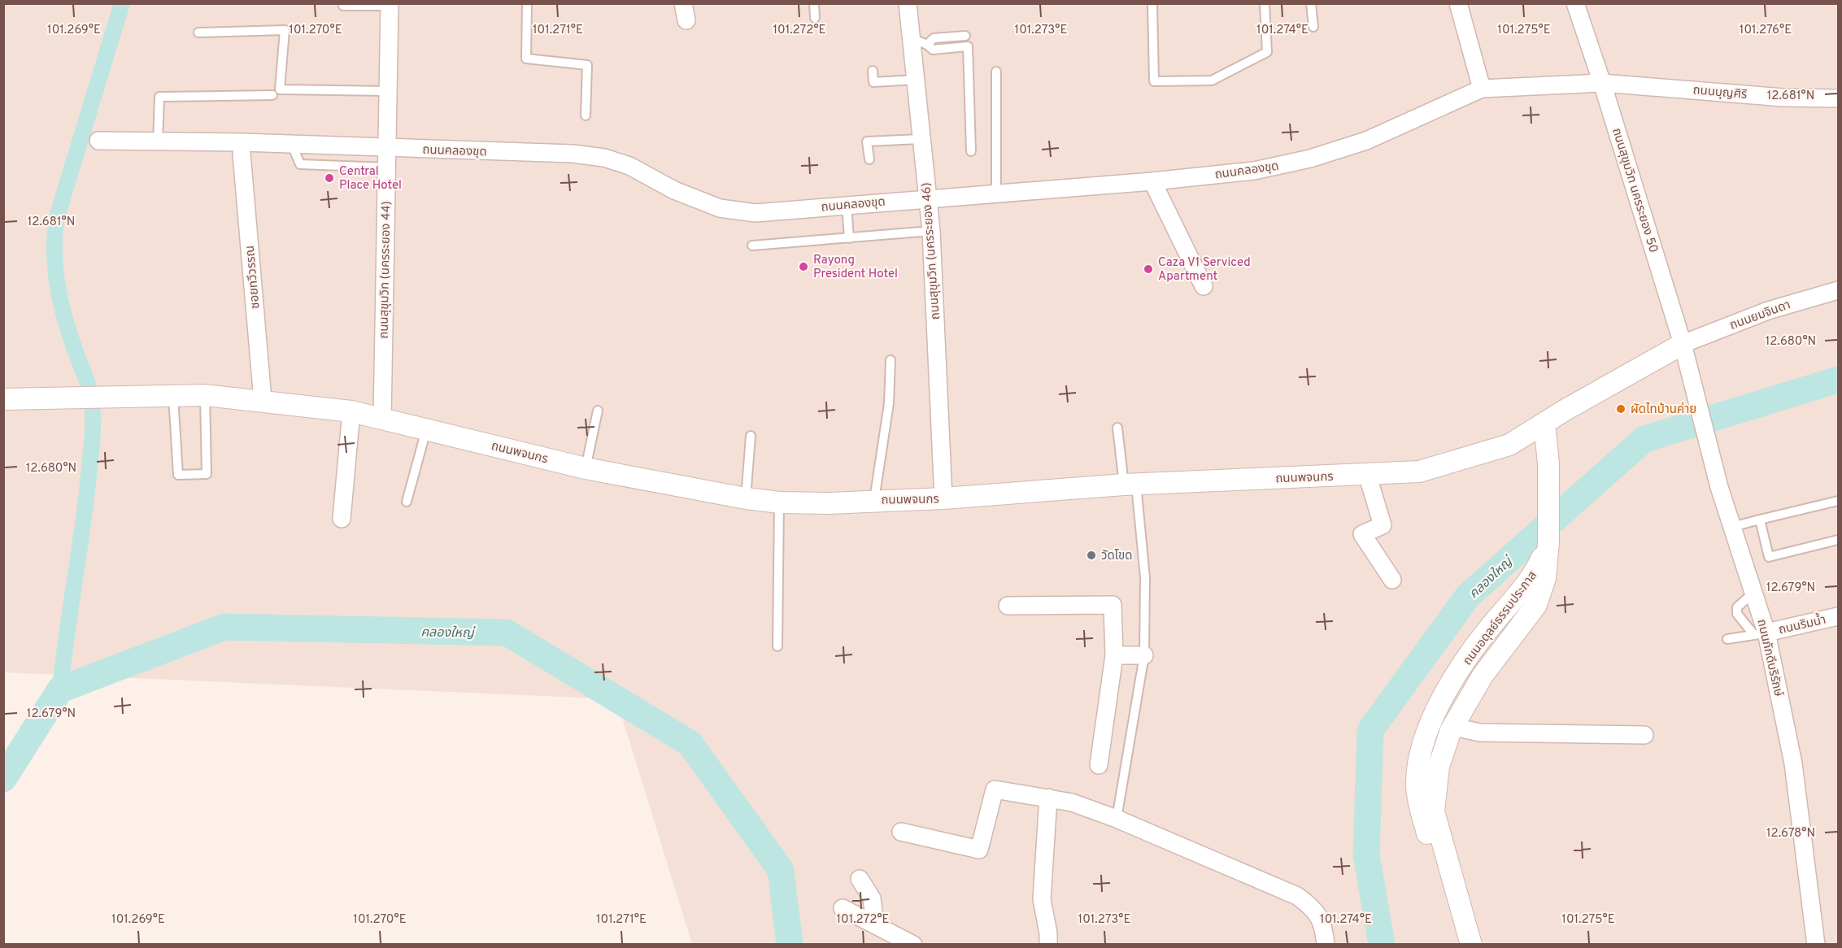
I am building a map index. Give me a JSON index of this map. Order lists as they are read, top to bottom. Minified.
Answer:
{"streets":{"street":["ถนนบุญศิริ","ถนนคลองขุด","ถนนสุขุมวิท นครระยอง 50","ถนนสุขุมวิท (นครระยอง 46)","ถนนสุขุมวิท (นครระยอง 44)","ซอยทวีวรรณ","ถนนยมจินดา","ถนนพจนกร","ถนนอดุลย์ธรรมประภาส","ถนนริมน้ำ","ถนนภักดีบริรักษ์"]},"crossings":[["ถนนบุญศิริ","ถนนคลองขุด"],["ถนนบุญศิริ","ถนนสุขุมวิท นครระยอง 50"],["ถนนคลองขุด","ถนนสุขุมวิท นครระยอง 50"],["ถนนคลองขุด","ถนนสุขุมวิท (นครระยอง 46)"],["ถนนคลองขุด","ถนนสุขุมวิท (นครระยอง 44)"],["ถนนสุขุมวิท นครระยอง 50","ถนนยมจินดา"],["ถนนสุขุมวิท นครระยอง 50","ถนนพจนกร"],["ถนนสุขุมวิท นครระยอง 50","ถนนภักดีบริรักษ์"],["ถนนสุขุมวิท (นครระยอง 46)","ถนนพจนกร"],["ถนนสุขุมวิท (นครระยอง 44)","ถนนพจนกร"],["ซอยทวีวรรณ","ถนนพจนกร"],["ถนนยมจินดา","ถนนพจนกร"],["ถนนพจนกร","ถนนอดุลย์ธรรมประภาส"],["ถนนริมน้ำ","ถนนภักดีบริรักษ์"]],"water":["คลองใหญ่"],"places":["Central Place Hotel","Rayong President Hotel","Caza V1 Serviced Apartment","ผัดไทบ้านค่าย","วัดโขด"],"coordinates":["101.269°E","101.270°E","101.271°E","101.272°E","101.273°E","101.274°E","101.275°E","101.276°E","12.681°N","12.680°N","12.679°N","12.678°N"]}
